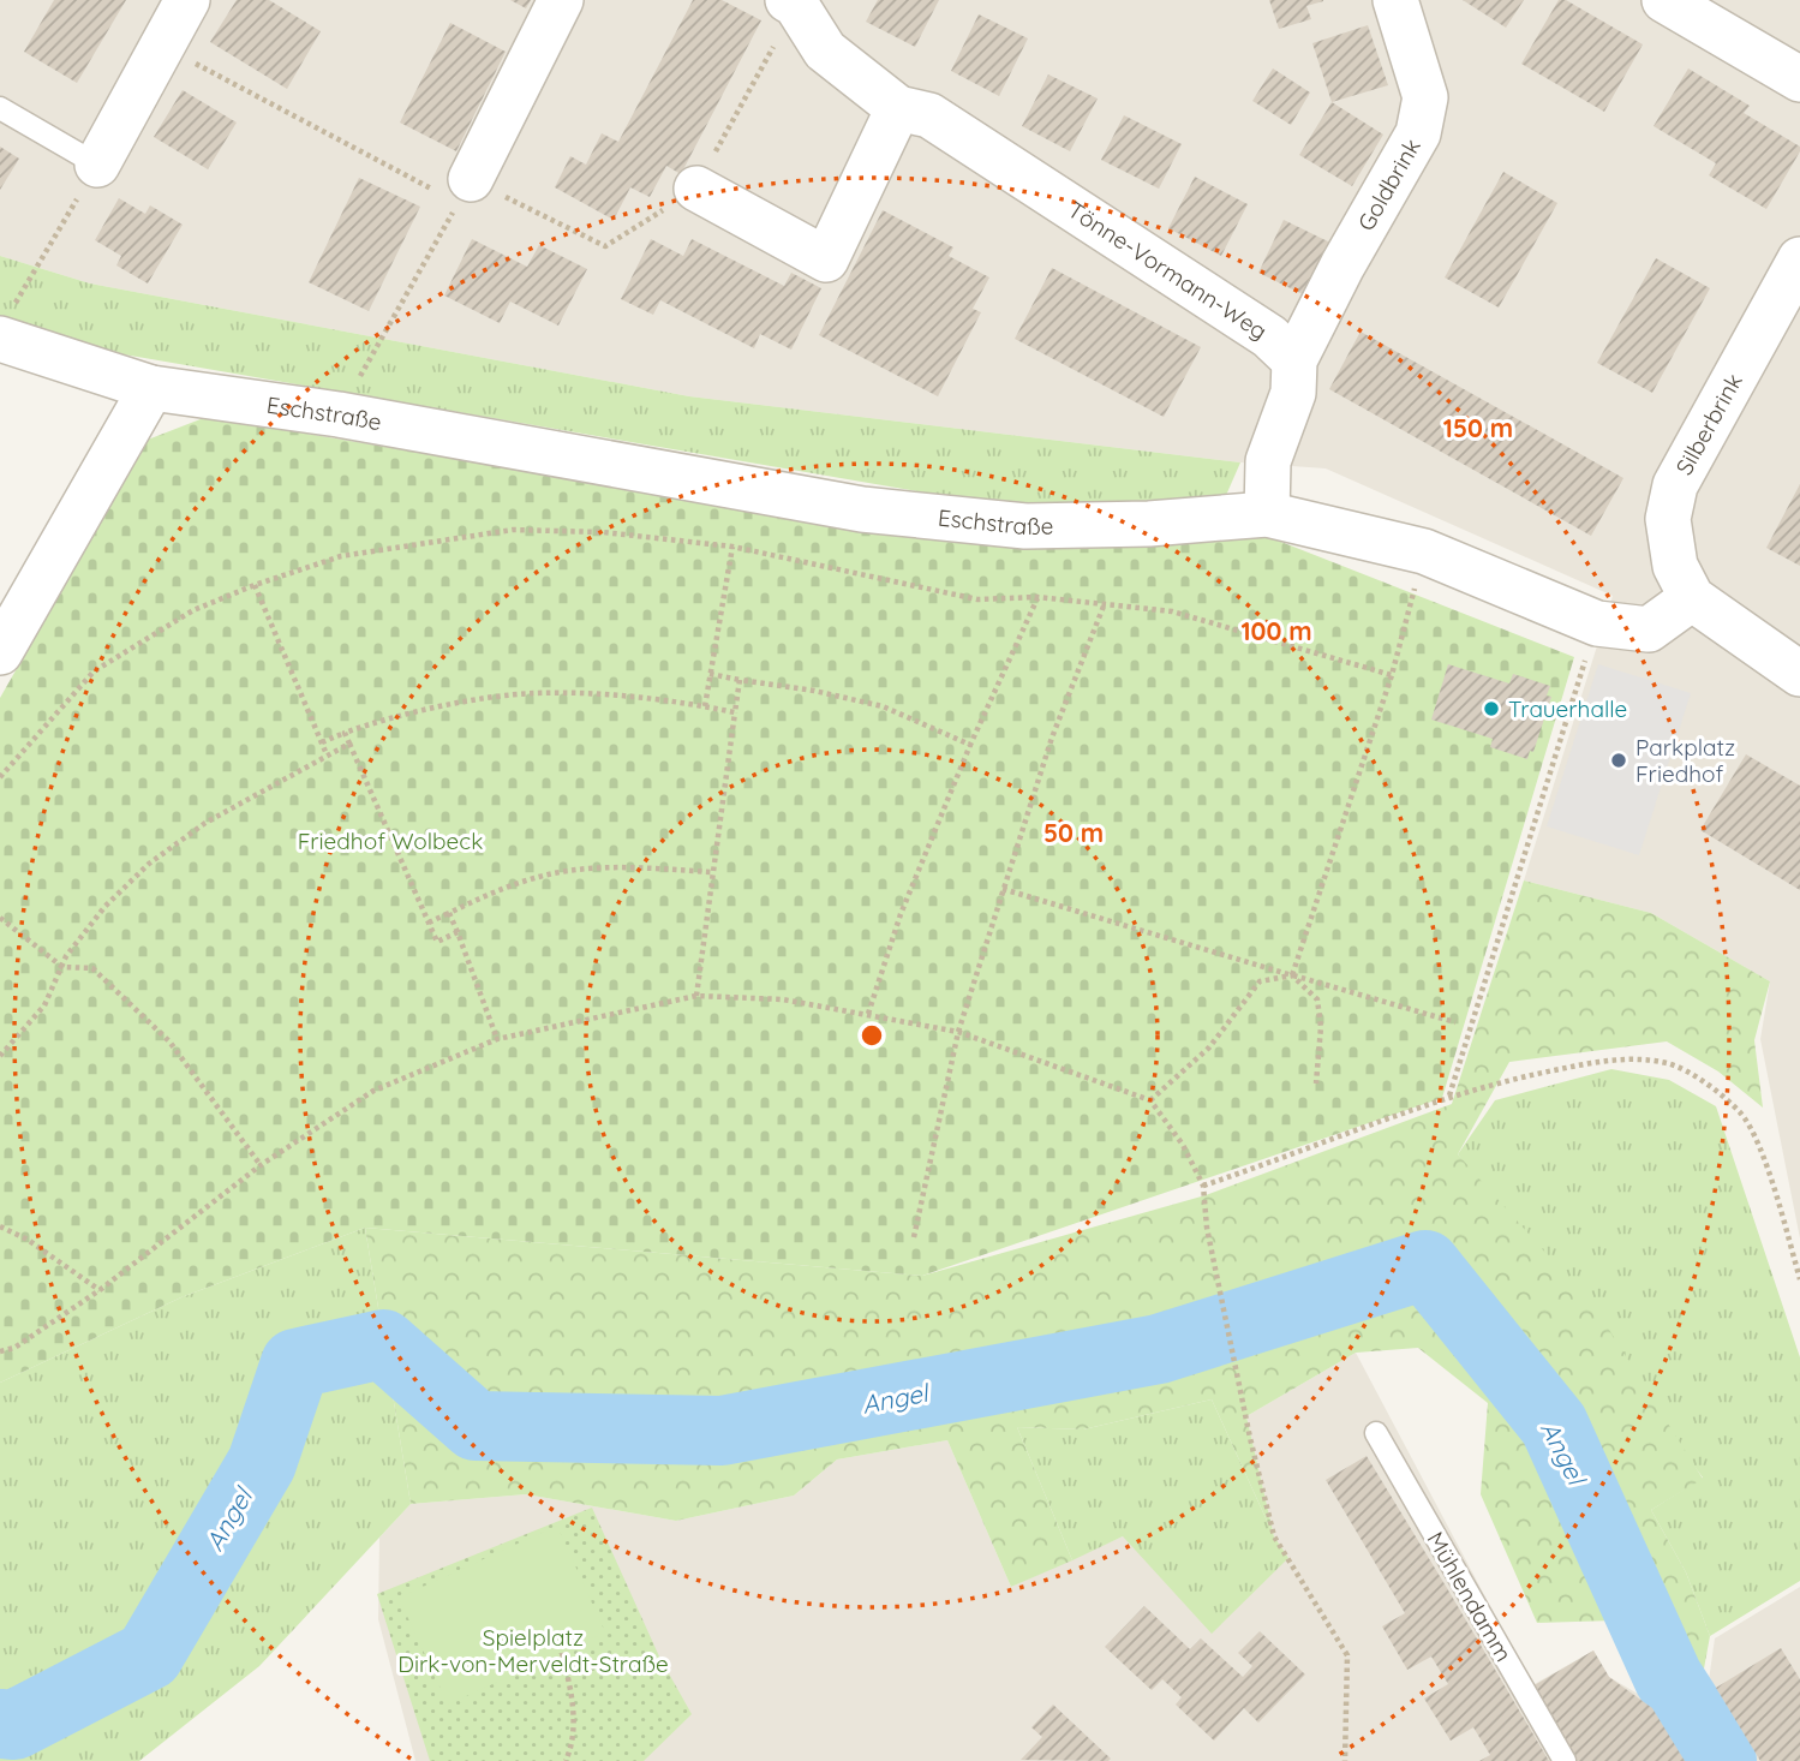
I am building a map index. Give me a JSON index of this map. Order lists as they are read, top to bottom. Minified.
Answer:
{"streets":{"street":["Goldbrink","Tönne-Vormann-Weg","Eschstraße","Silberbrink"],"lane":["Mühlendamm"]},"crossings":[["Goldbrink","Tönne-Vormann-Weg"],["Eschstraße","Silberbrink"]],"water":["Angel"],"parks":["Friedhof Wolbeck","Spielplatz Dirk-von-Merveldt-Straße"],"places":["Trauerhalle","Parkplatz Friedhof"],"rings":["150 m","100 m","50 m"]}
